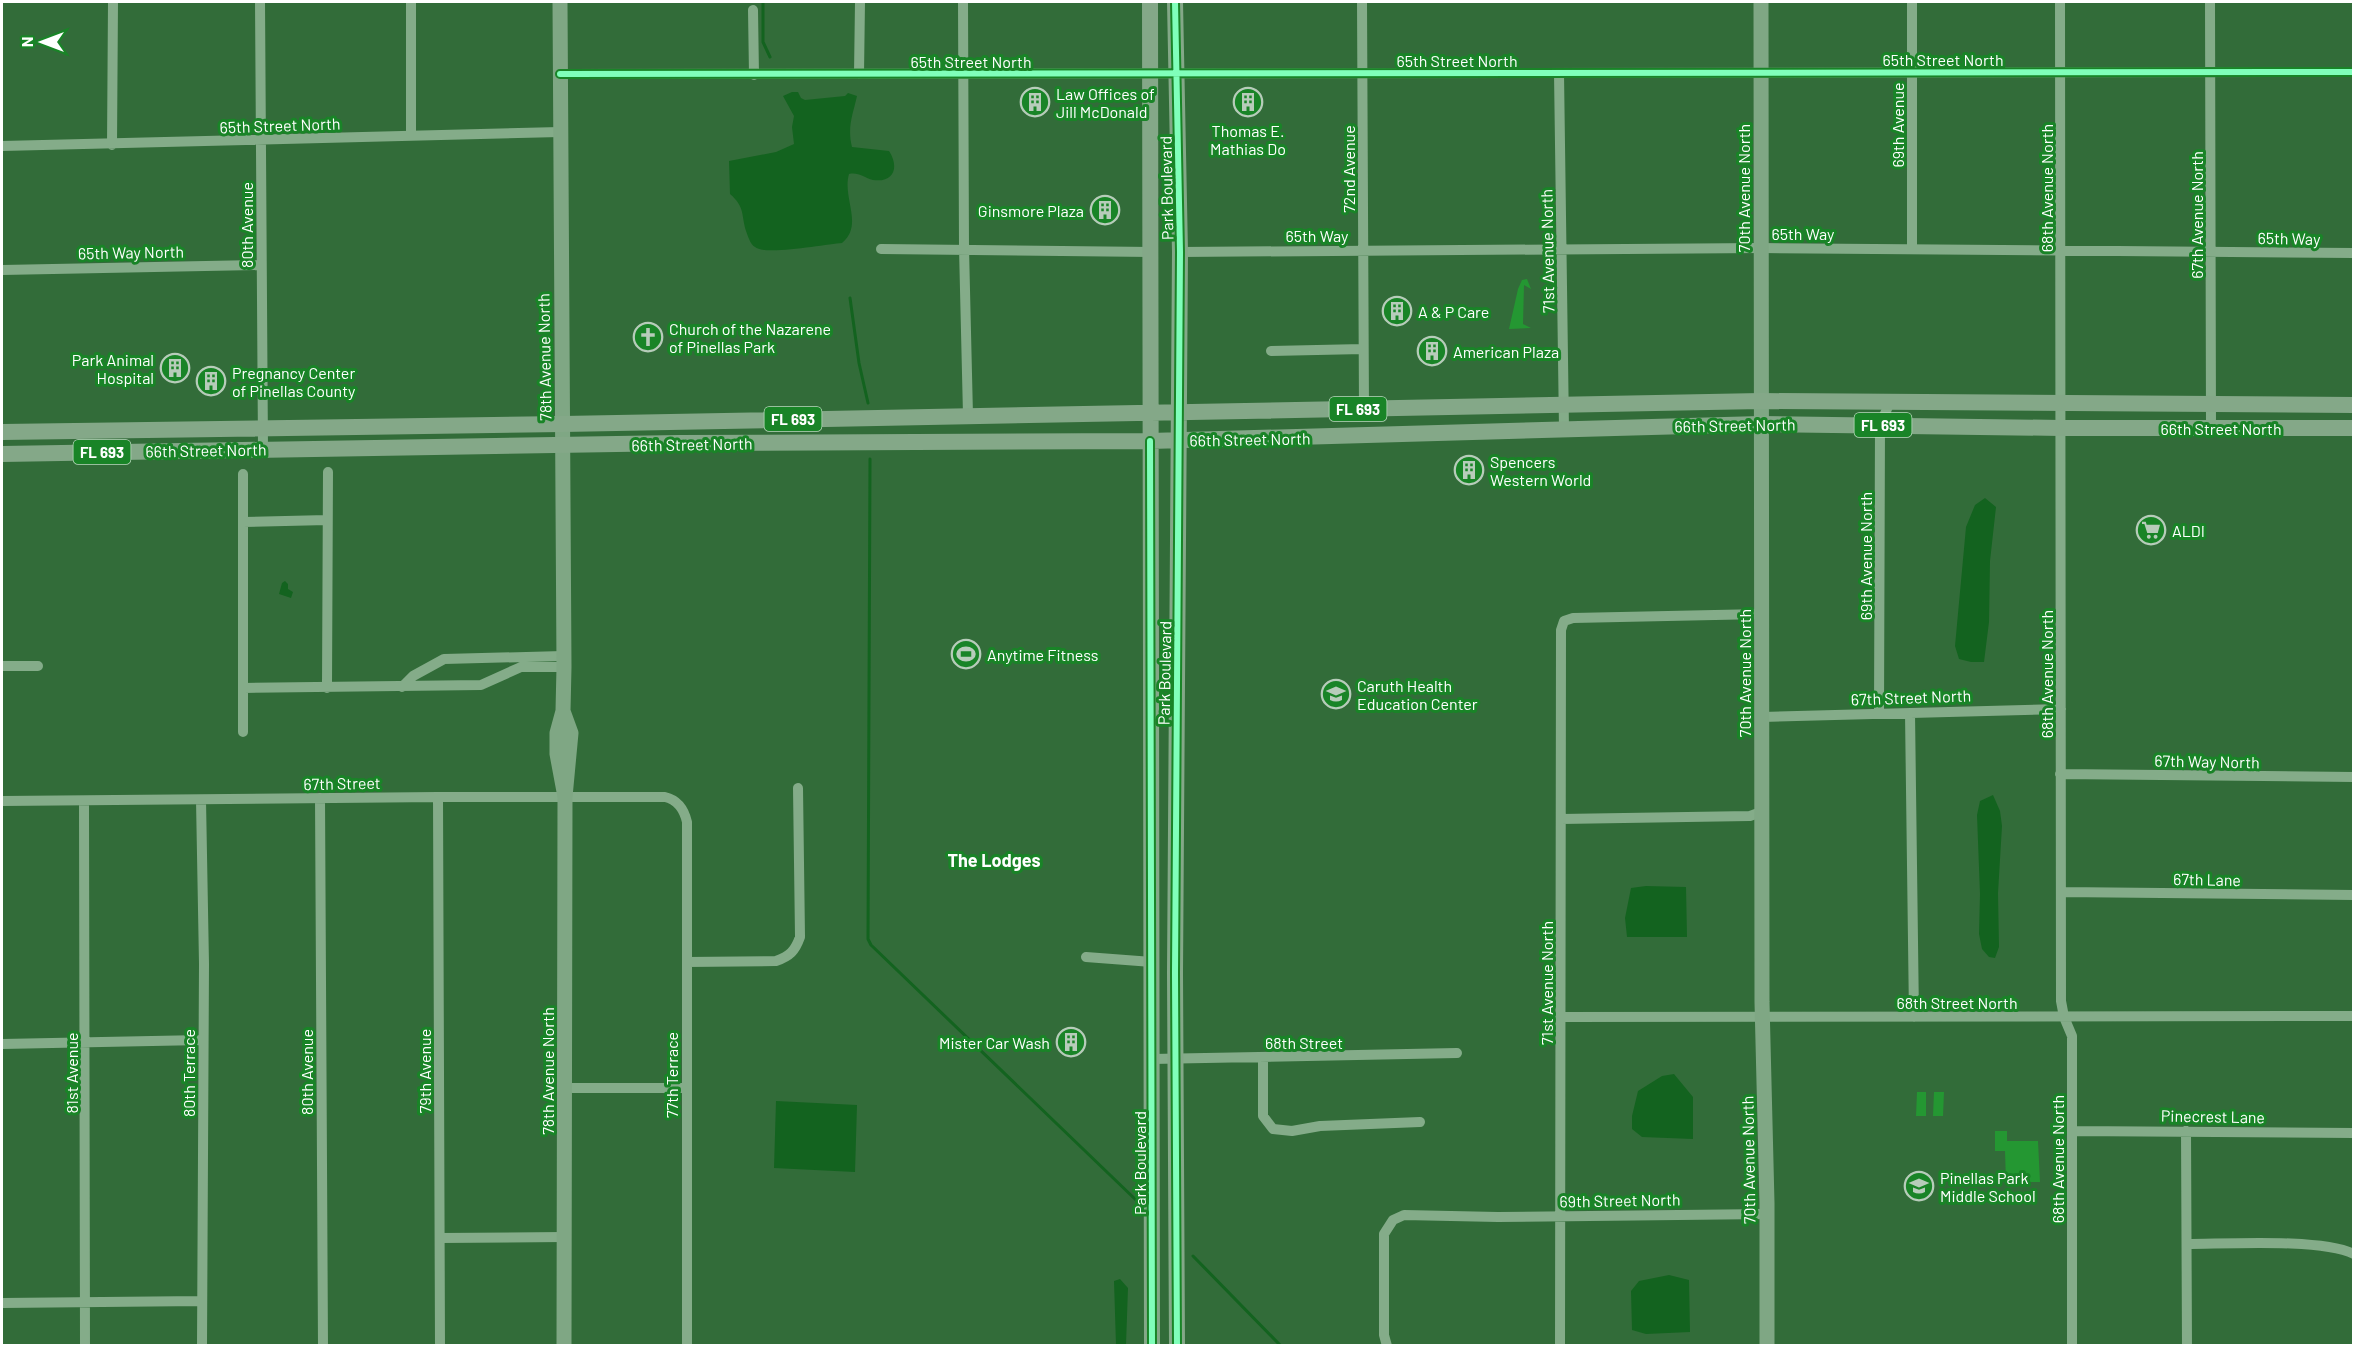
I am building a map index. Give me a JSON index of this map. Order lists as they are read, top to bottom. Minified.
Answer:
{"streets":{"main road":["Park Boulevard","FL 693","66th Street North"],"street":["65th Street North","69th Avenue","72nd Avenue","70th Avenue North","68th Avenue North","67th Avenue North","80th Avenue","65th Way","71st Avenue North","65th Way North","78th Avenue North","69th Avenue North","67th Street North","67th Way North","67th Street","67th Lane","68th Street North","68th Street","79th Avenue","81st Avenue","80th Terrace","77th Terrace","Pinecrest Lane","69th Street North"]},"crossings":[["65th Street North","69th Avenue"],["65th Street North","72nd Avenue"],["65th Street North","Park Boulevard"],["65th Street North","70th Avenue North"],["65th Street North","68th Avenue North"],["65th Street North","67th Avenue North"],["65th Street North","80th Avenue"],["65th Street North","71st Avenue North"],["65th Street North","78th Avenue North"],["69th Avenue","65th Way"],["72nd Avenue","65th Way"],["72nd Avenue","66th Street North"],["Park Boulevard","65th Way"],["Park Boulevard","66th Street North"],["Park Boulevard","68th Street"],["70th Avenue North","65th Way"],["70th Avenue North","71st Avenue North"],["70th Avenue North","66th Street North"],["70th Avenue North","67th Street North"],["70th Avenue North","68th Street North"],["70th Avenue North","69th Street North"],["68th Avenue North","65th Way"],["68th Avenue North","66th Street North"],["68th Avenue North","67th Street North"],["68th Avenue North","67th Way North"],["68th Avenue North","67th Lane"],["68th Avenue North","68th Street North"],["68th Avenue North","Pinecrest Lane"],["67th Avenue North","65th Way"],["67th Avenue North","66th Street North"],["80th Avenue","65th Way North"],["80th Avenue","66th Street North"],["80th Avenue","67th Street"],["65th Way","71st Avenue North"],["71st Avenue North","66th Street North"],["71st Avenue North","68th Street North"],["71st Avenue North","69th Street North"],["78th Avenue North","66th Street North"],["78th Avenue North","67th Street"],["66th Street North","69th Avenue North"],["69th Avenue North","67th Street North"],["67th Street","79th Avenue"],["67th Street","81st Avenue"],["67th Street","80th Terrace"],["67th Street","77th Terrace"]],"districts":["The Lodges"],"places":{"building":["Law Offices of Jill McDonald","Thomas E. Mathias Do","Ginsmore Plaza","A & P Care","American Plaza","Park Animal Hospital","Pregnancy Center of Pinellas County","Spencers Western World","Mister Car Wash"],"church":["Church of the Nazarene of Pinellas Park"],"supermarket":["ALDI"],"sports":["Anytime Fitness"],"school or university":["Caruth Health Education Center","Pinellas Park Middle School"]},"north":"left"}
